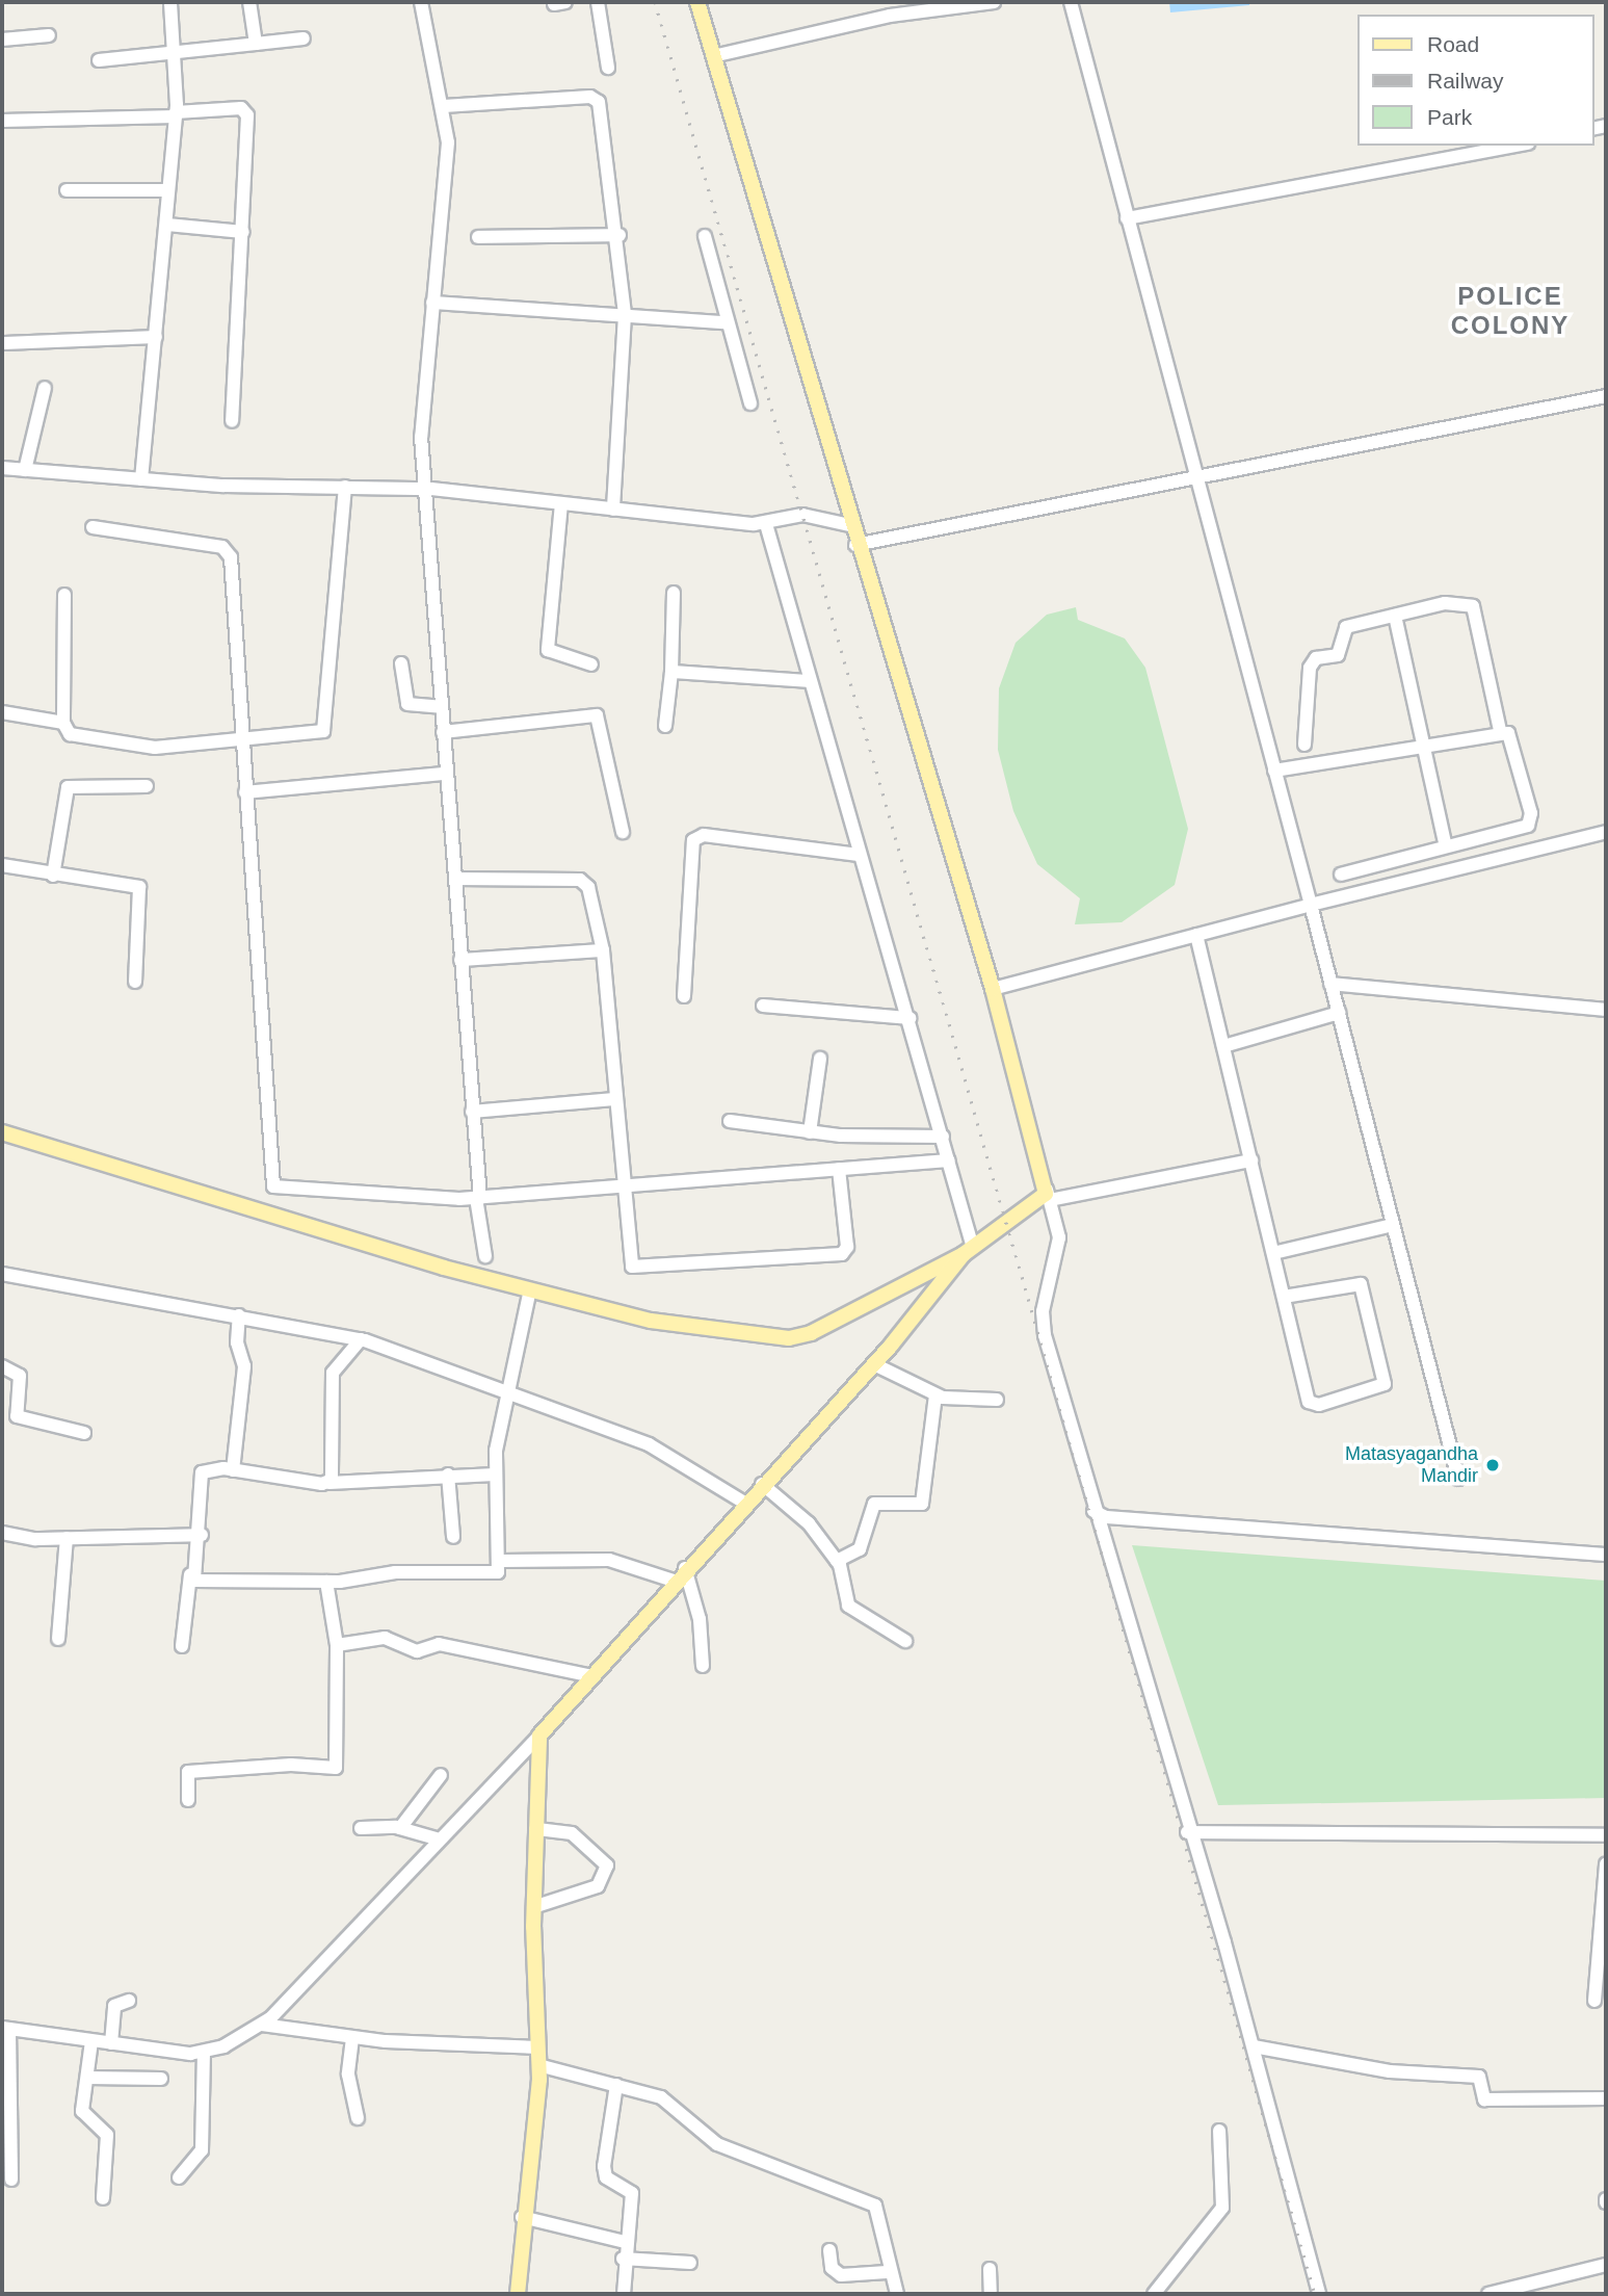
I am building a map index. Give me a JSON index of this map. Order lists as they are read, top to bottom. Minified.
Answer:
{"districts":["POLICE COLONY"],"places":["Matasyagandha Mandir"],"legend":["Road","Railway","Park"]}
